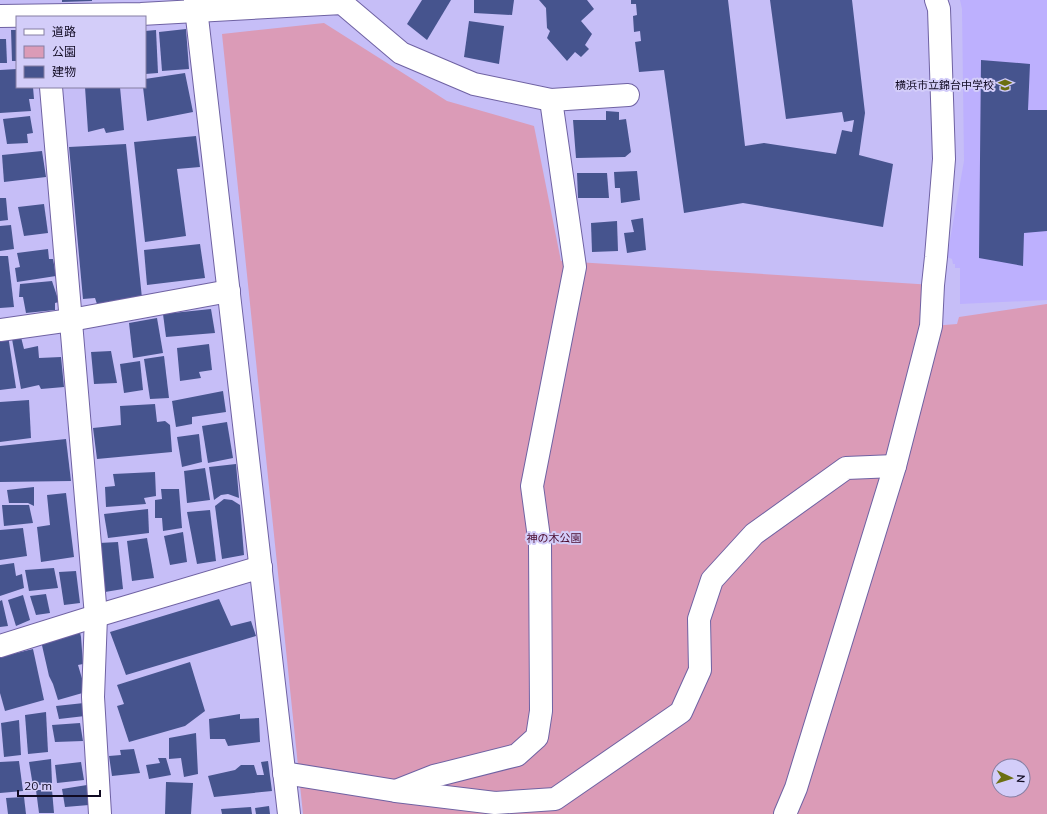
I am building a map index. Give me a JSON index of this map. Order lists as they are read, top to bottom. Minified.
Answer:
{"parks":["神の木公園"],"places":{"school or university":["横浜市立錦台中学校"]},"legend":["道路","公園","建物"],"scale_bar":"20 m","north":"right"}
